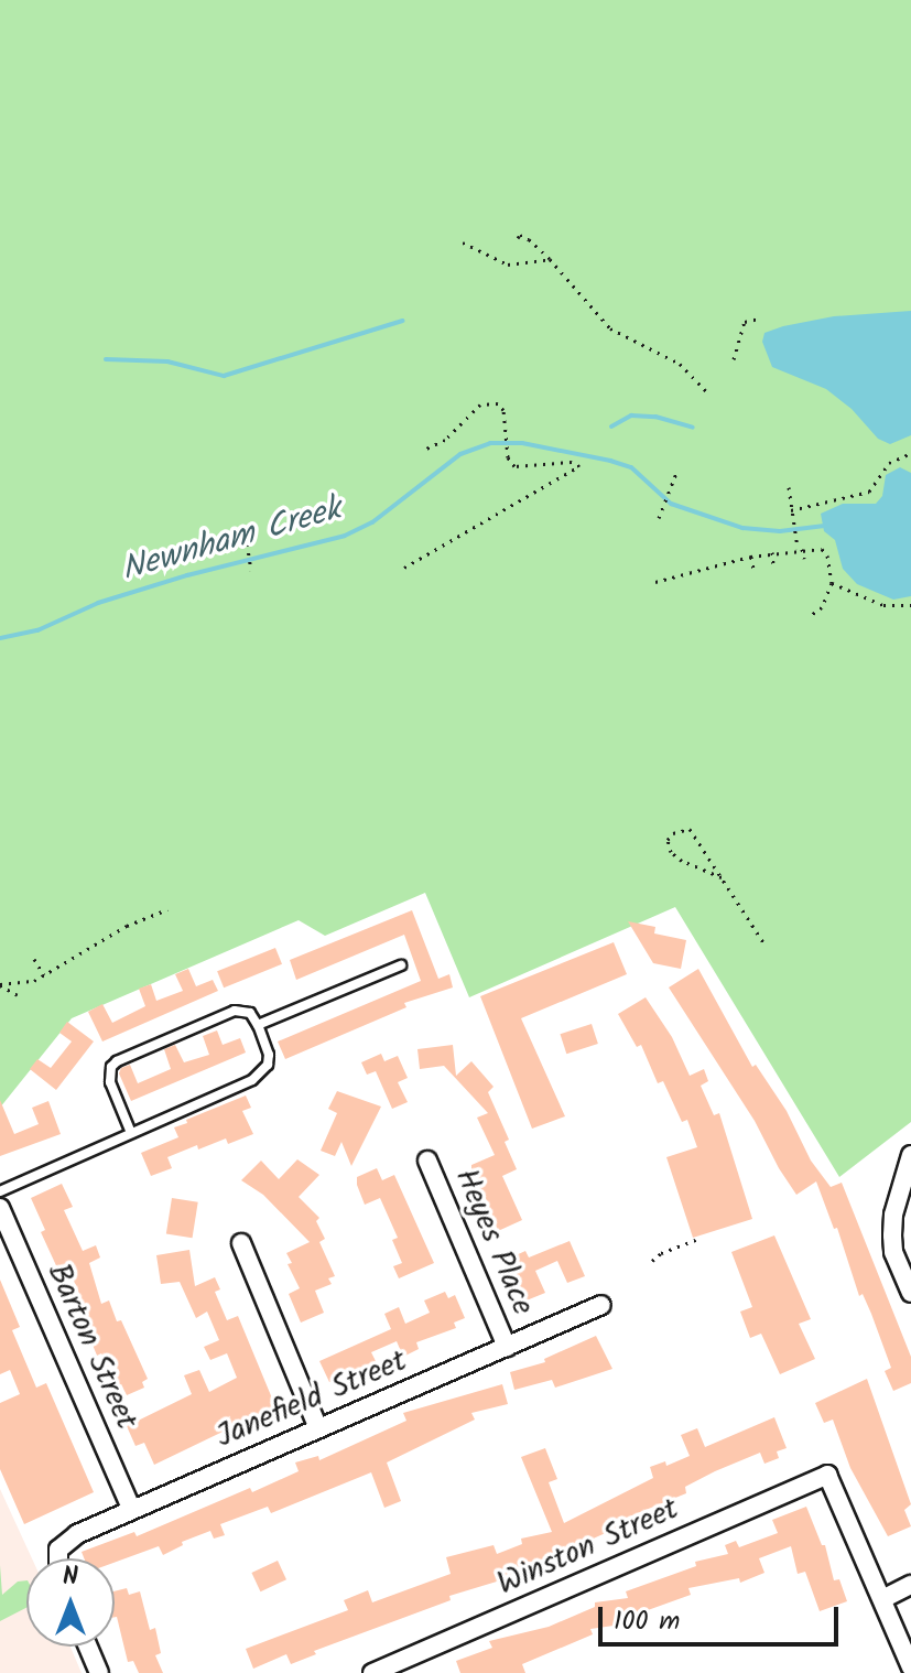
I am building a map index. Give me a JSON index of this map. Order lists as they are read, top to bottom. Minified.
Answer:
{"streets":{"street":["Heyes Place","Barton Street","Janefield Street","Winston Street"]},"crossings":[["Heyes Place","Janefield Street"],["Barton Street","Janefield Street"]],"water":["Newnham Creek"],"scale_bar":"100 m","north":"top"}
